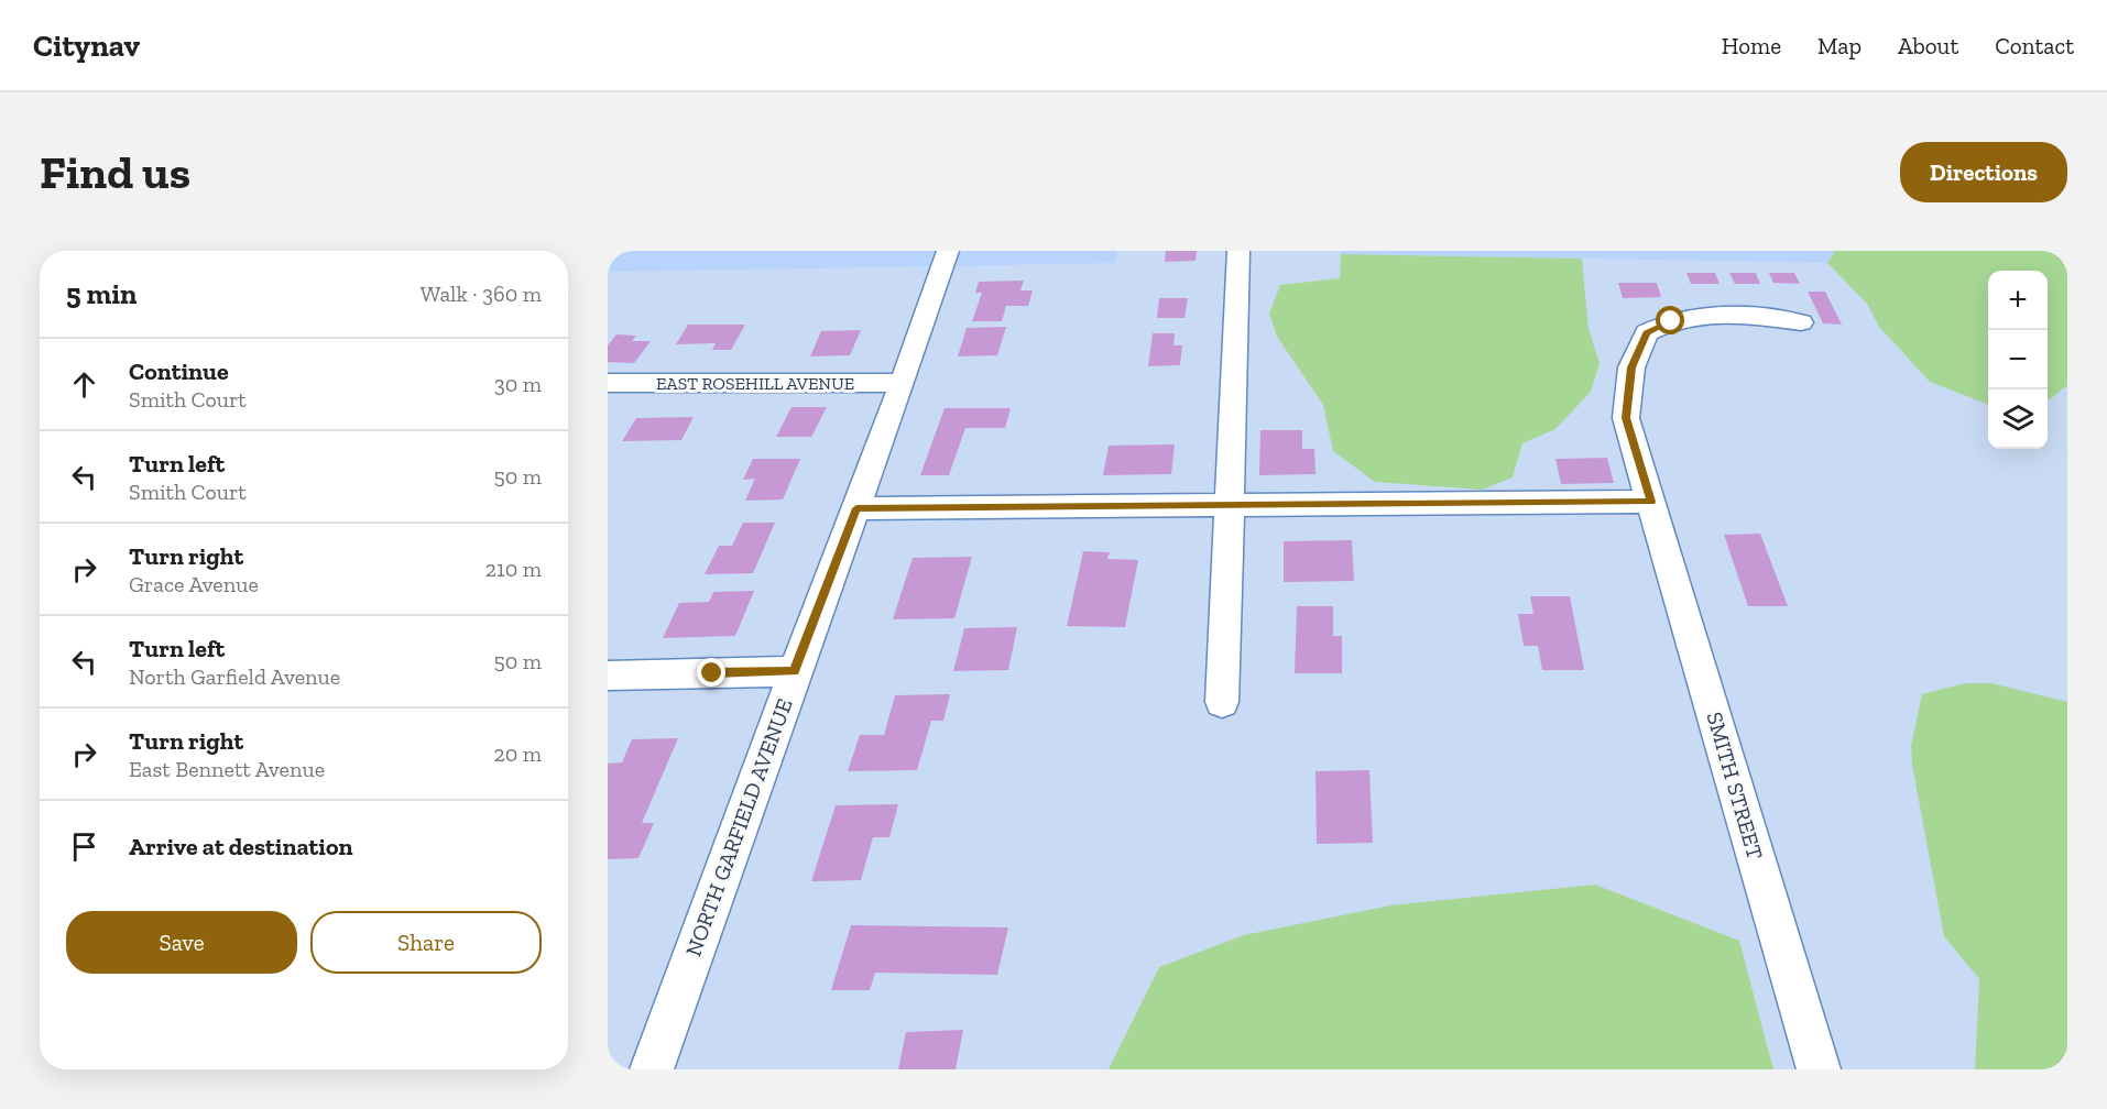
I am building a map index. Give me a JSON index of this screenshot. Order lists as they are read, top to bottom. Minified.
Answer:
{"streets":{"street":["EAST ROSEHILL AVENUE","SMITH STREET","NORTH GARFIELD AVENUE"]},"crossings":[["EAST ROSEHILL AVENUE","NORTH GARFIELD AVENUE"]],"page":{"header":"Citynav","nav":["Home","Map","About","Contact"],"buttons":["Directions",["Save","Share"]],"title":"Find us","heading":["5 min","Walk · 360 m"],"map_buttons":["+","−"],"list":[["Continue","Smith Court","30 m"],["Turn left","Smith Court","50 m"],["Turn right","Grace Avenue","210 m"],["Turn left","North Garfield Avenue","50 m"],["Turn right","East Bennett Avenue","20 m"],"Arrive at destination"]}}
